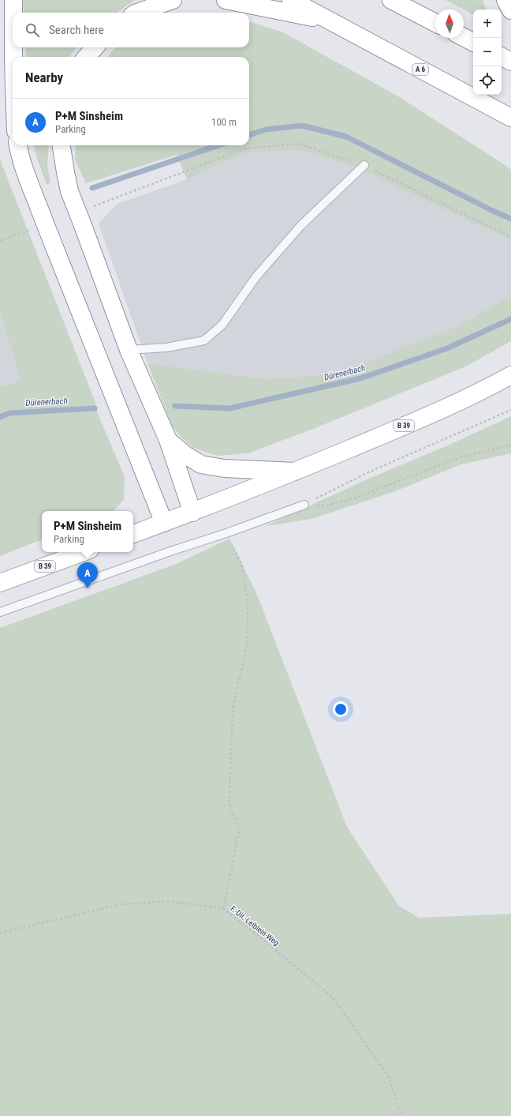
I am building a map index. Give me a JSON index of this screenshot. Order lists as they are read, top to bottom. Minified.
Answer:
{"streets":{"main road":["A 6","B 39"],"path":["F.-Dir.-Leiblein-Weg"]},"water":["Dürenerbach"],"north":"top","page":{"map_buttons":["+","−"],"search":"Search here","heading":"Nearby","list":[{"mark":"A","name":"P+M Sinsheim","note":"Parking","value":"100 m"}],"popup":["P+M Sinsheim","Parking"],"pins":"A"}}
